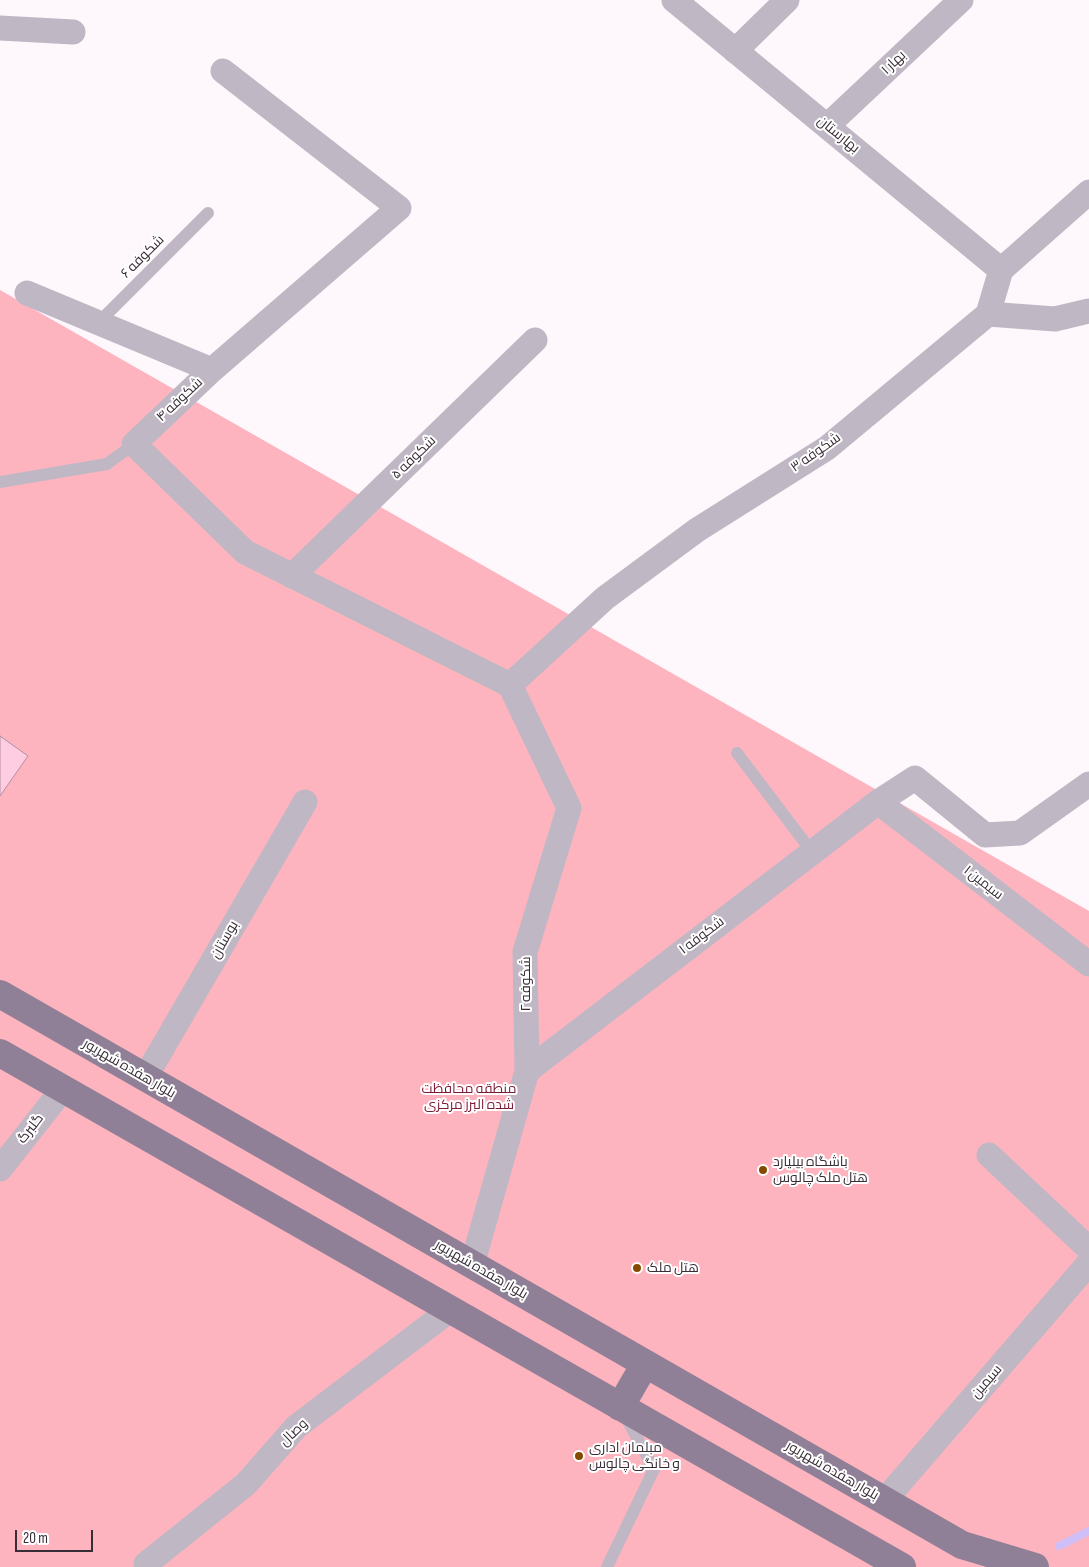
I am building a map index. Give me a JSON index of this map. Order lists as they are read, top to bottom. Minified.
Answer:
{"streets":{"main road":["بلوار هفده شهریور"],"street":["بهار ۱","بهارستان","شکوفه ۴","شکوفه ۳","شکوفه ۵","سیمین ۱","شکوفه ۱","بوستان","شکوفه ۲","گلبرگ","سیمین","وصال"],"lane":["شکوفه ۶"]},"crossings":[["بهار ۱","بهارستان"],["شکوفه ۳","شکوفه ۲"],["سیمین ۱","شکوفه ۱"],["شکوفه ۱","شکوفه ۲"],["بوستان","بلوار هفده شهریور"],["شکوفه ۲","بلوار هفده شهریور"],["بلوار هفده شهریور","سیمین"]],"parks":["منطقه محافظت شده البرز مرکزی"],"places":["باشگاه بیلیارد هتل ملک چالوس","هتل ملک","مبلمان اداری و خانگی چالوس"],"scale_bar":"20 m"}
